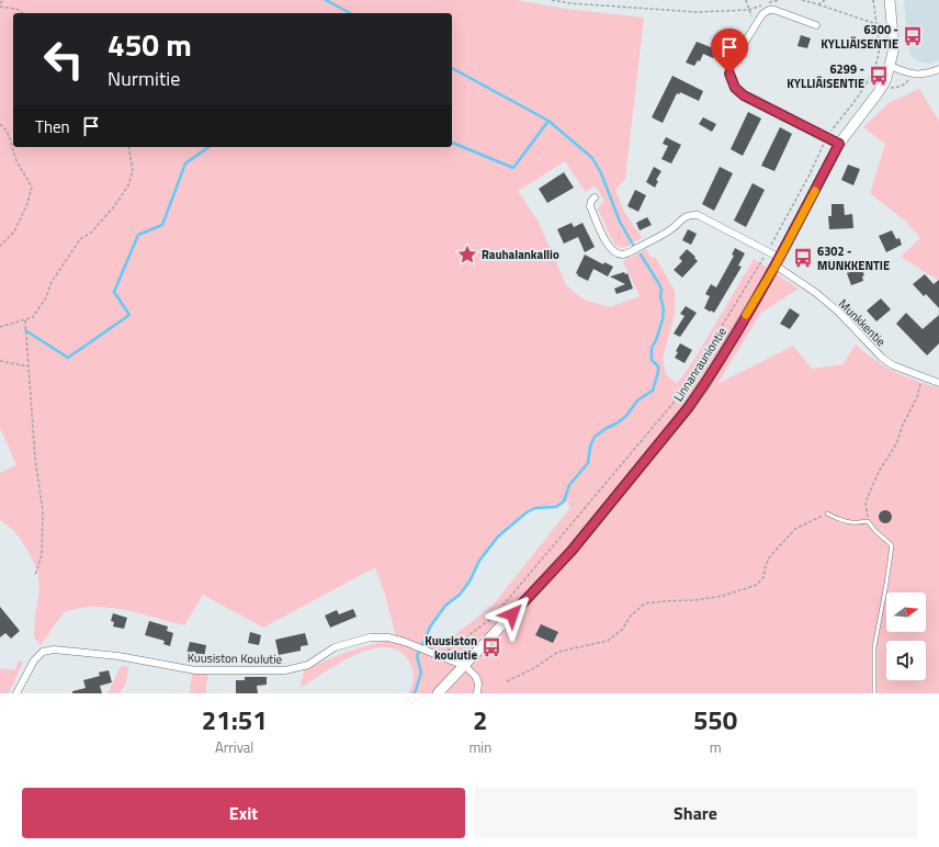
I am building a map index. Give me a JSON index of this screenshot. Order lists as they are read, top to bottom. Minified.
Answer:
{"streets":{"street":["Munkkentie","Linnanrauniontie","Kuusiston Koulutie"]},"crossings":[["Munkkentie","Linnanrauniontie"],["Linnanrauniontie","Kuusiston Koulutie"]],"places":{"bus stop":["6300 - KYLLIÄISENTIE","6299 - KYLLIÄISENTIE","6302 - MUNKKENTIE","Kuusiston koulutie"],"place":["Rauhalankallio"]},"north":"right","page":{"turn":["450 m","Nurmitie"],"then":"Then","eta":["21:51","Arrival","2","min","550","m"],"buttons":["Exit","Share"]}}
